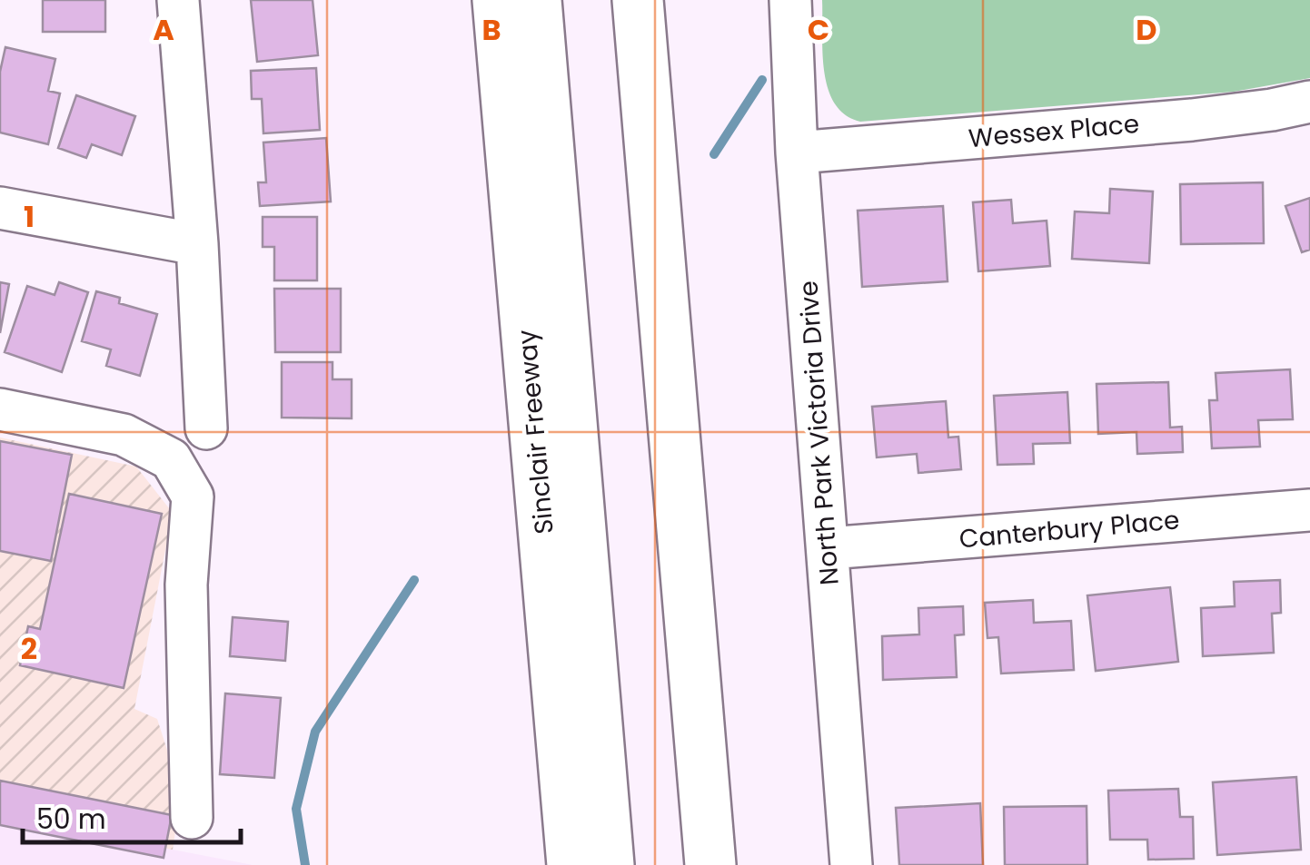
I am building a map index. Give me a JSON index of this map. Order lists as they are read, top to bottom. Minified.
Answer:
{"streets":{"highway":["Sinclair Freeway"],"street":["Wessex Place","North Park Victoria Drive","Canterbury Place"]},"crossings":[["Wessex Place","North Park Victoria Drive"],["North Park Victoria Drive","Canterbury Place"]],"scale_bar":"50 m","grid":{"columns":["A","B","C","D"],"rows":["1","2"]}}
